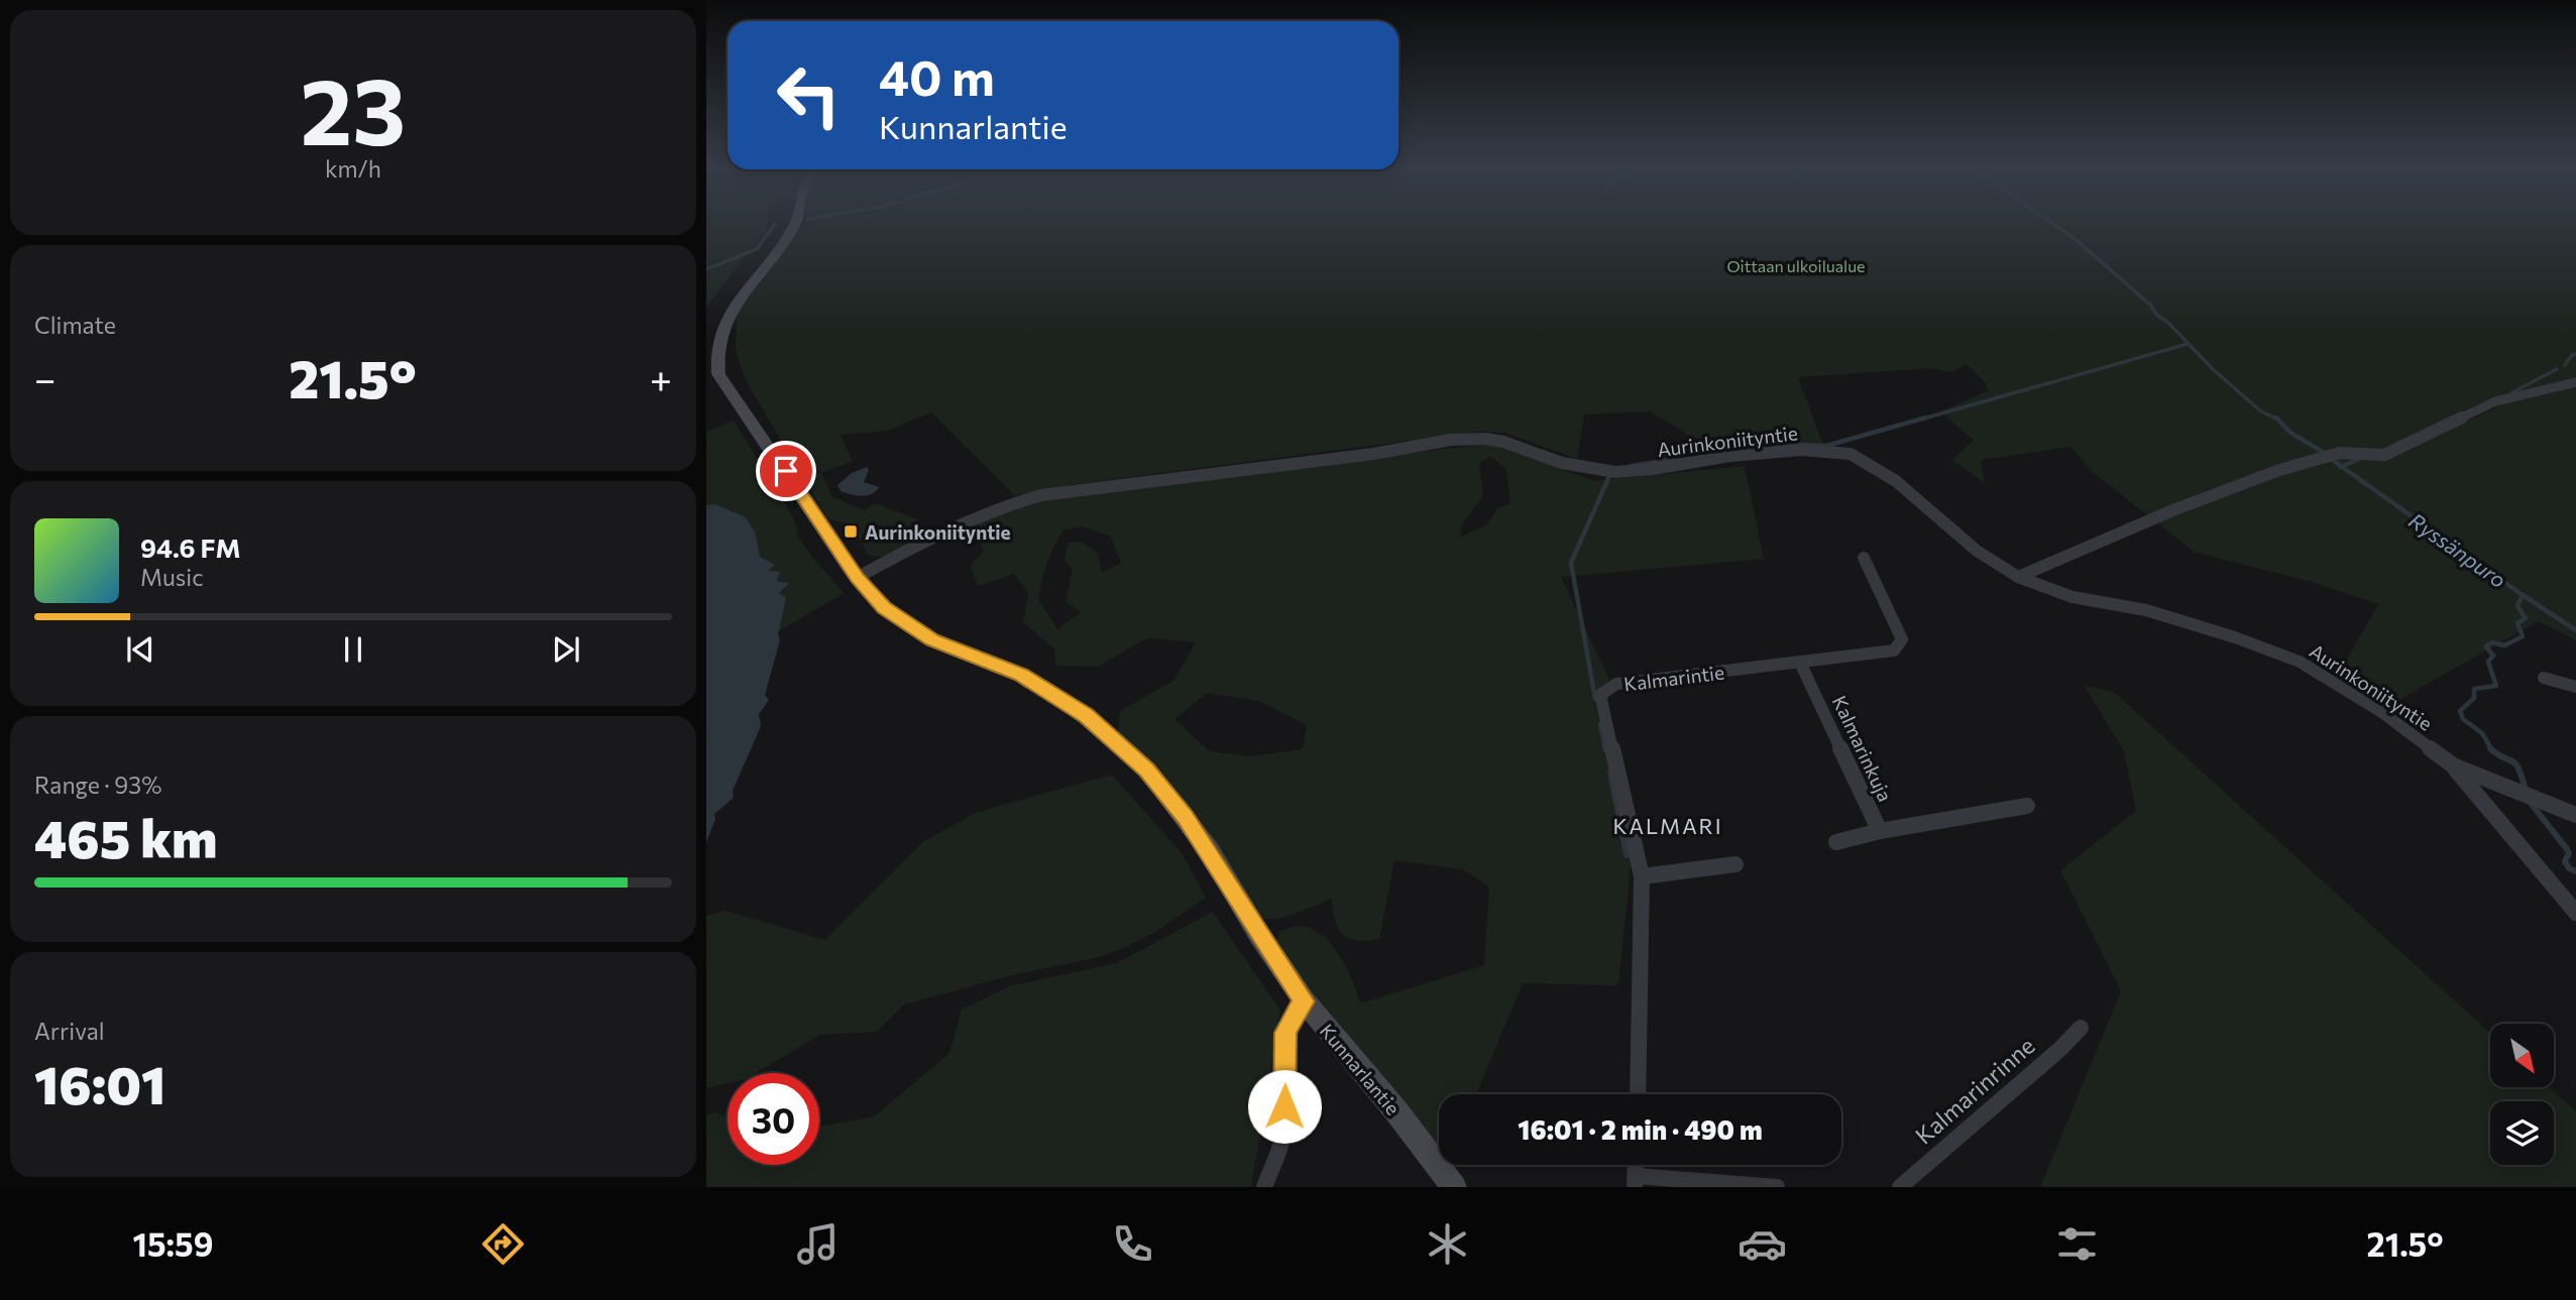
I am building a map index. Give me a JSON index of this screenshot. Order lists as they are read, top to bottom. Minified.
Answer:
{"streets":{"main road":["Kunnarlantie"],"street":["Aurinkoniityntie","Kalmarintie","Kalmarinkuja","Kalmarinrinne"]},"crossings":[["Aurinkoniityntie","Kunnarlantie"],["Kalmarintie","Kalmarinkuja"]],"districts":["KALMARI"],"water":["Ryssänpuro"],"parks":["Oittaan ulkoilualue"],"places":{"transit":["Aurinkoniityntie"]},"north":"bottom right","page":{"tile":[["23","km/h"],"Climate",["Range · 93%","465 km"],["Arrival","16:01"]],"turn":["40 m","Kunnarlantie"],"heat":["−","21.5°","+"],"song":["94.6 FM","Music"],"limit":"30","trip":"16:01 · 2 min · 490 m","tabs":["15:59","21.5°"]}}
